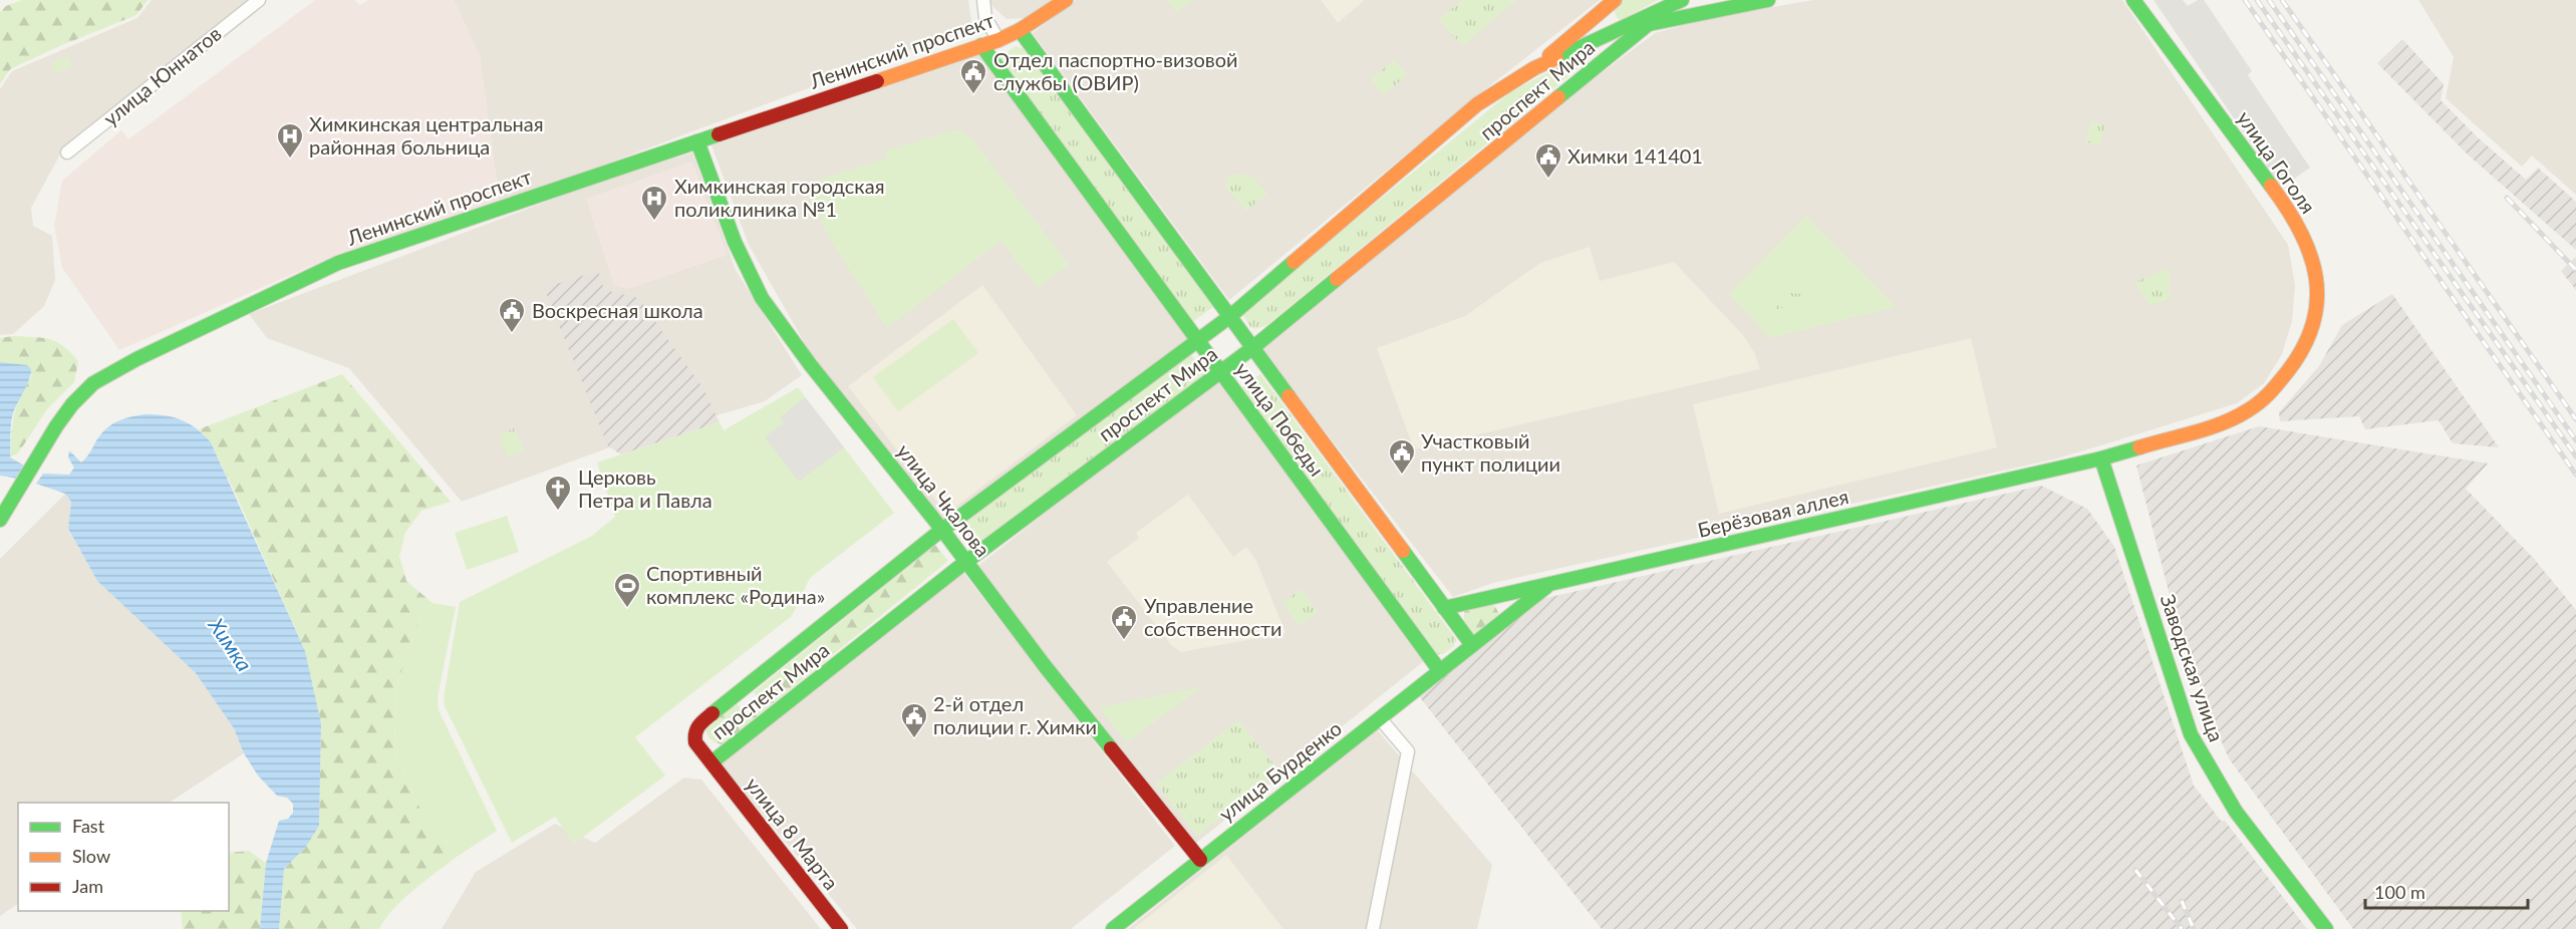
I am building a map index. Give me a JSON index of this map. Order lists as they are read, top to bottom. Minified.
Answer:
{"streets":{"street":["Ленинский проспект","улица Юннатов","проспект Мира","улица Гоголя","улица Победы","улица Чкалова","Берёзовая аллея","Заводская улица","улица Бурденко","улица 8 Марта"]},"crossings":[["Ленинский проспект","улица Победы"],["Ленинский проспект","улица Чкалова"],["проспект Мира","улица Победы"],["проспект Мира","улица Чкалова"],["проспект Мира","улица 8 Марта"],["улица Гоголя","Берёзовая аллея"],["улица Гоголя","Заводская улица"],["улица Победы","Берёзовая аллея"],["улица Победы","улица Бурденко"],["улица Чкалова","улица Бурденко"],["Берёзовая аллея","Заводская улица"],["Берёзовая аллея","улица Бурденко"]],"water":["Химка"],"places":{"public building":["Отдел паспортно-визовой службы (ОВИР)","Химки 141401","Воскресная школа","Участковый пункт полиции","Управление собственности","2-й отдел полиции г. Химки"],"hospital":["Химкинская центральная районная больница","Химкинская городская поликлиника №1"],"church":["Церковь Петра и Павла"],"sports":["Спортивный комплекс «Родина»"]},"legend":["Fast","Slow","Jam"],"scale_bar":"100 m"}
